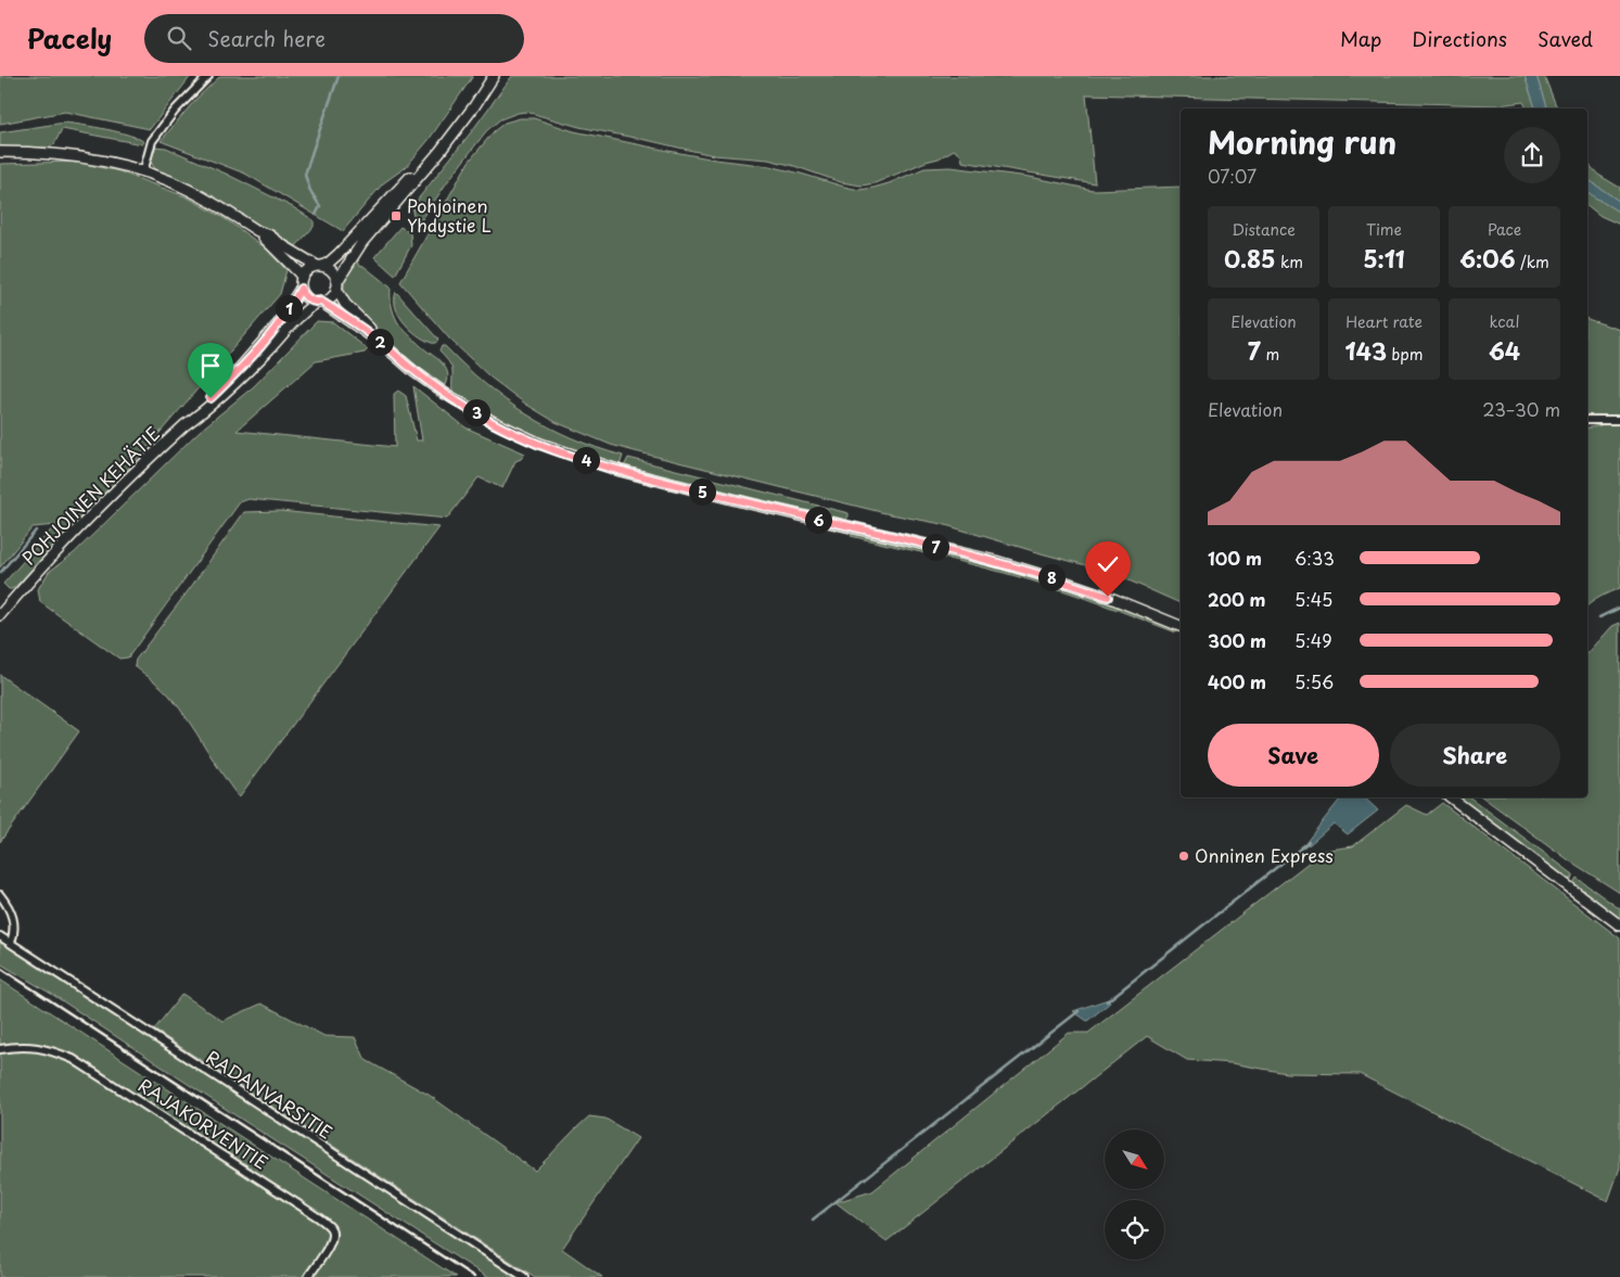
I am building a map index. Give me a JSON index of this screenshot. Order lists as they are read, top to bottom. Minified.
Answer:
{"streets":{"main road":["POHJOINEN KEHÄTIE"],"street":["RADANVARSITIE","RAJAKORVENTIE"]},"places":{"transit":["Pohjoinen Yhdystie L"],"other":["Onninen Express"]},"north":"bottom right","page":{"header":"Pacely","search":"Search here","nav":["Map","Directions","Saved"],"heading":["Morning run","07:07"],"stats":[["Distance","0.85 km"],["Time","5:11"],["Pace","6:06 /km"],["Elevation","7 m"],["Heart rate","143 bpm"],["kcal","64"]],"pins":["1","2","3","4","5","6","7","8"],"chart":["Elevation","23–30 m"],"list":[{"name":"100 m","note":"6:33"},{"name":"200 m","note":"5:45"},{"name":"300 m","note":"5:49"},{"name":"400 m","note":"5:56"}],"buttons":["Save","Share"]}}
